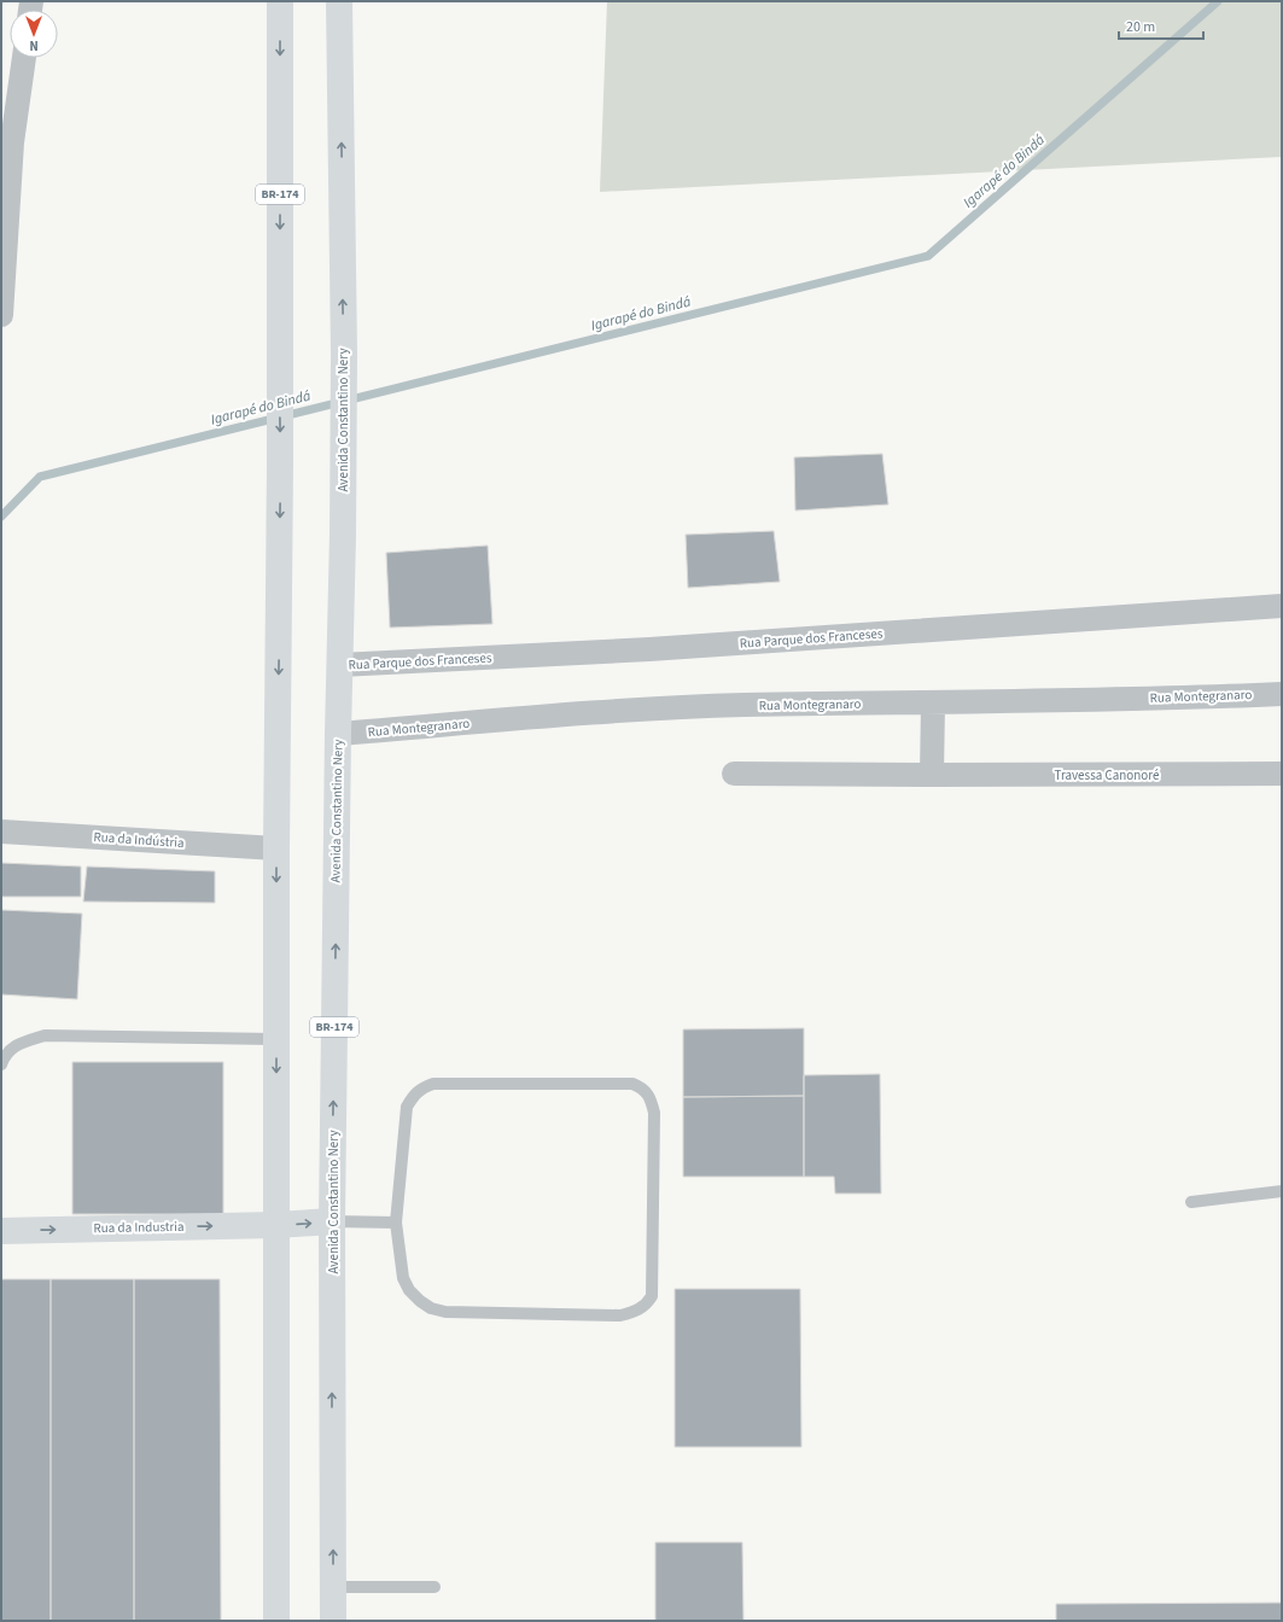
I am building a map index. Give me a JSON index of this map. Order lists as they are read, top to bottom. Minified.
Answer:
{"streets":{"main road":["BR-174","Avenida Constantino Nery","Rua da Industria"],"street":["Rua Parque dos Franceses","Rua Montegranaro","Travessa Canonoré","Rua da Indústria"]},"crossings":[["BR-174","Rua da Indústria"],["BR-174","Rua da Industria"],["Avenida Constantino Nery","Rua Parque dos Franceses"],["Avenida Constantino Nery","Rua Montegranaro"],["Avenida Constantino Nery","Rua da Industria"]],"one_way":["Rua da Industria"],"water":["Igarapé do Bindá"],"scale_bar":"20 m","north":"bottom"}
